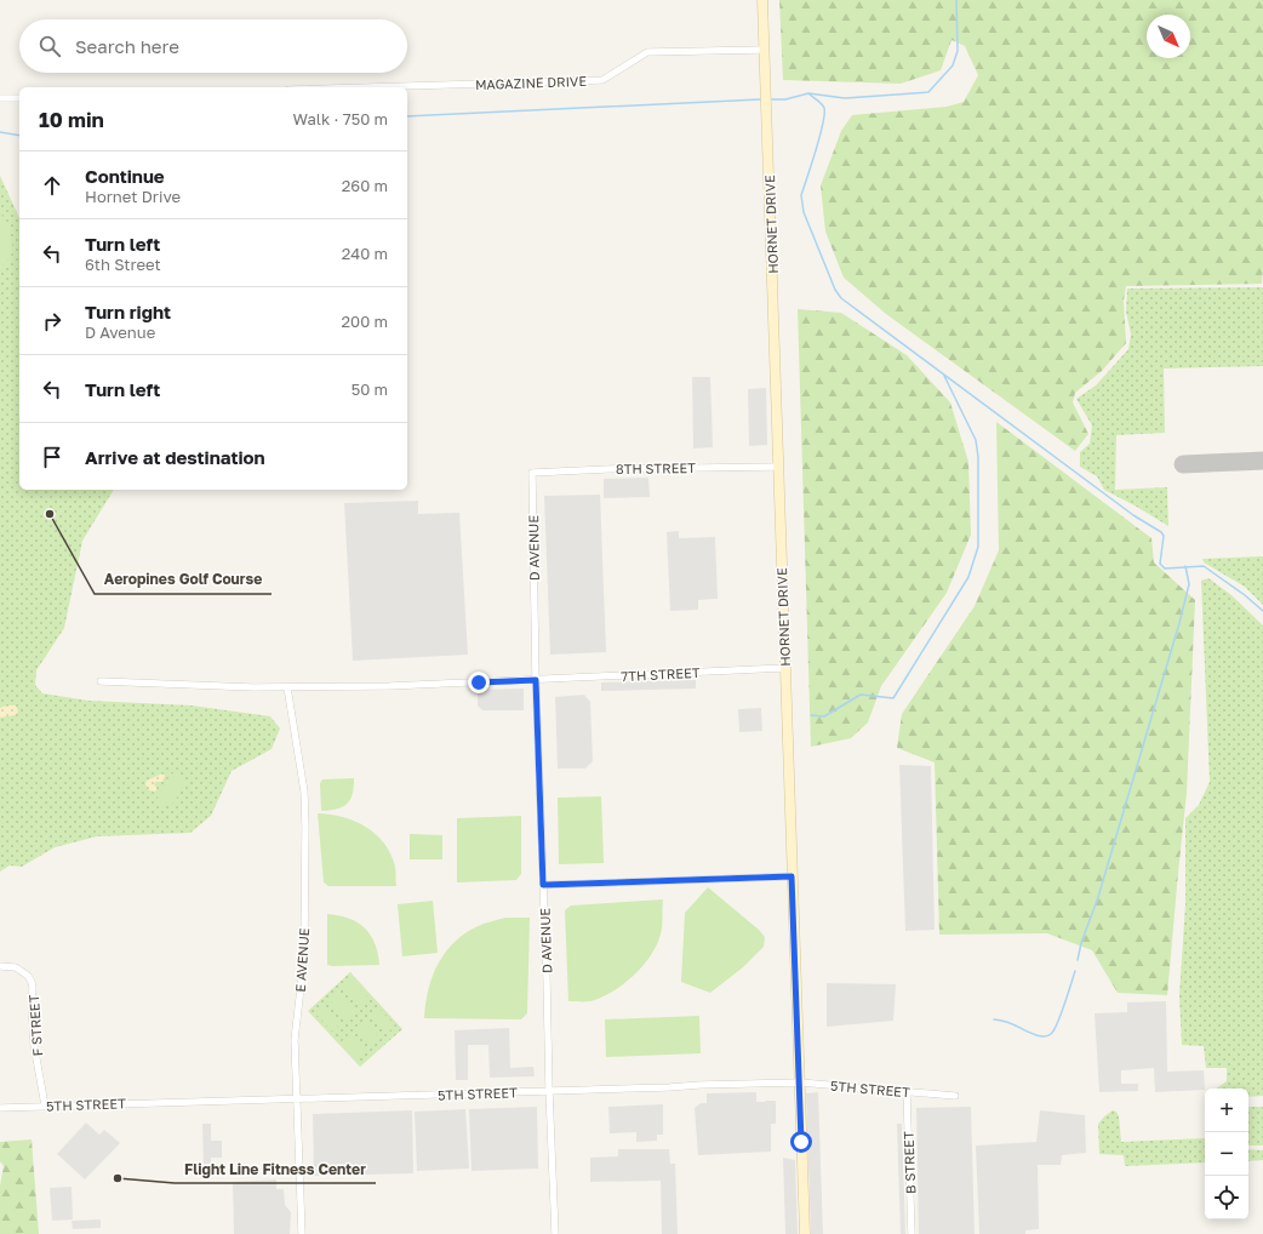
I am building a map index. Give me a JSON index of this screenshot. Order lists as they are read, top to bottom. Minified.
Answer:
{"streets":{"main road":["HORNET DRIVE"],"street":["MAGAZINE DRIVE","8TH STREET","D AVENUE","7TH STREET","E AVENUE","F STREET","5TH STREET","B STREET"]},"crossings":[["MAGAZINE DRIVE","HORNET DRIVE"],["HORNET DRIVE","8TH STREET"],["HORNET DRIVE","7TH STREET"],["HORNET DRIVE","5TH STREET"],["8TH STREET","D AVENUE"],["D AVENUE","7TH STREET"],["D AVENUE","5TH STREET"],["7TH STREET","E AVENUE"],["E AVENUE","5TH STREET"],["F STREET","5TH STREET"],["5TH STREET","B STREET"]],"places":["Aeropines Golf Course","Flight Line Fitness Center"],"north":"bottom right","page":{"search":"Search here","heading":["10 min","Walk · 750 m"],"list":[["Continue","Hornet Drive","260 m"],["Turn left","6th Street","240 m"],["Turn right","D Avenue","200 m"],["Turn left","50 m"],"Arrive at destination"],"map_buttons":["+","−"]}}
